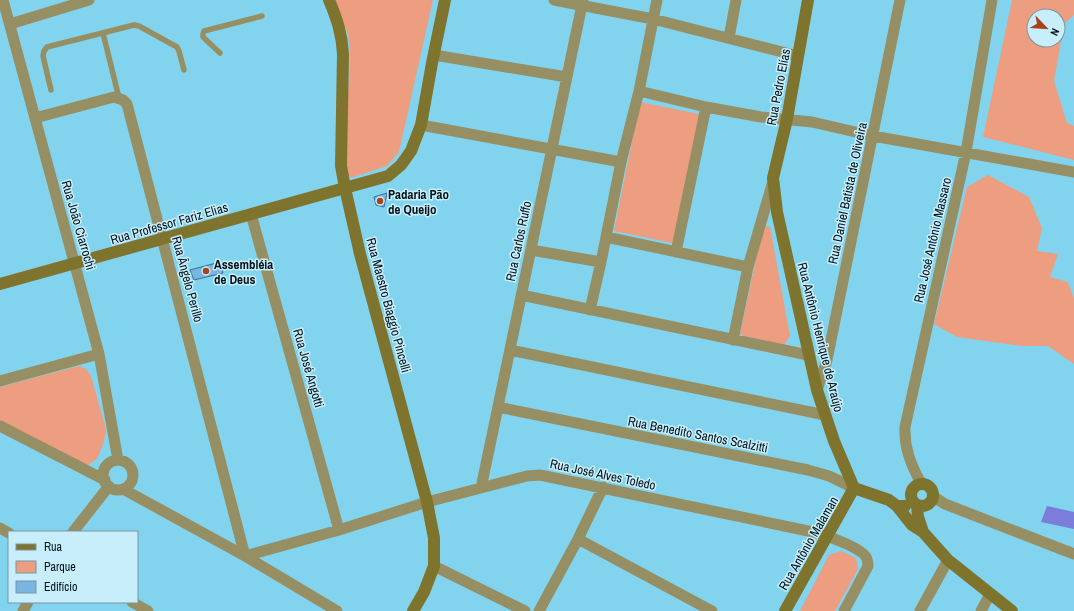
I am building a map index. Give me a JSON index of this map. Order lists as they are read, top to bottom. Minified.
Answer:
{"streets":{"street":["Rua Pedro Elías","Rua Daniel Batista de Oliveira","Rua Professor Fariz Elias","Rua João Ciarrochi","Rua José Antônio Massaro","Rua Carlos Ruffo","Rua Ângelo Perillo","Rua Maestro Biaggio Pincelli","Rua Antônio Henrique de Araújo","Rua José Angotti","Rua Benedito Santos Scalzitti","Rua José Alves Toledo","Rua Antônio Malaman"]},"crossings":[["Rua Pedro Elías","Rua Antônio Henrique de Araújo"],["Rua Daniel Batista de Oliveira","Rua Antônio Henrique de Araújo"],["Rua Professor Fariz Elias","Rua João Ciarrochi"],["Rua Professor Fariz Elias","Rua Ângelo Perillo"],["Rua Professor Fariz Elias","Rua Maestro Biaggio Pincelli"],["Rua Professor Fariz Elias","Rua José Angotti"],["Rua José Antônio Massaro","Rua Benedito Santos Scalzitti"],["Rua Carlos Ruffo","Rua Benedito Santos Scalzitti"],["Rua Carlos Ruffo","Rua José Alves Toledo"],["Rua Ângelo Perillo","Rua José Alves Toledo"],["Rua Maestro Biaggio Pincelli","Rua José Alves Toledo"],["Rua Antônio Henrique de Araújo","Rua Benedito Santos Scalzitti"],["Rua Antônio Henrique de Araújo","Rua Antônio Malaman"],["Rua José Angotti","Rua José Alves Toledo"],["Rua Benedito Santos Scalzitti","Rua Antônio Malaman"],["Rua José Alves Toledo","Rua Antônio Malaman"]],"places":["Padaria Pão de Queijo","Assembléia de Deus"],"legend":["Rua","Parque","Edifício"],"north":"bottom right"}
